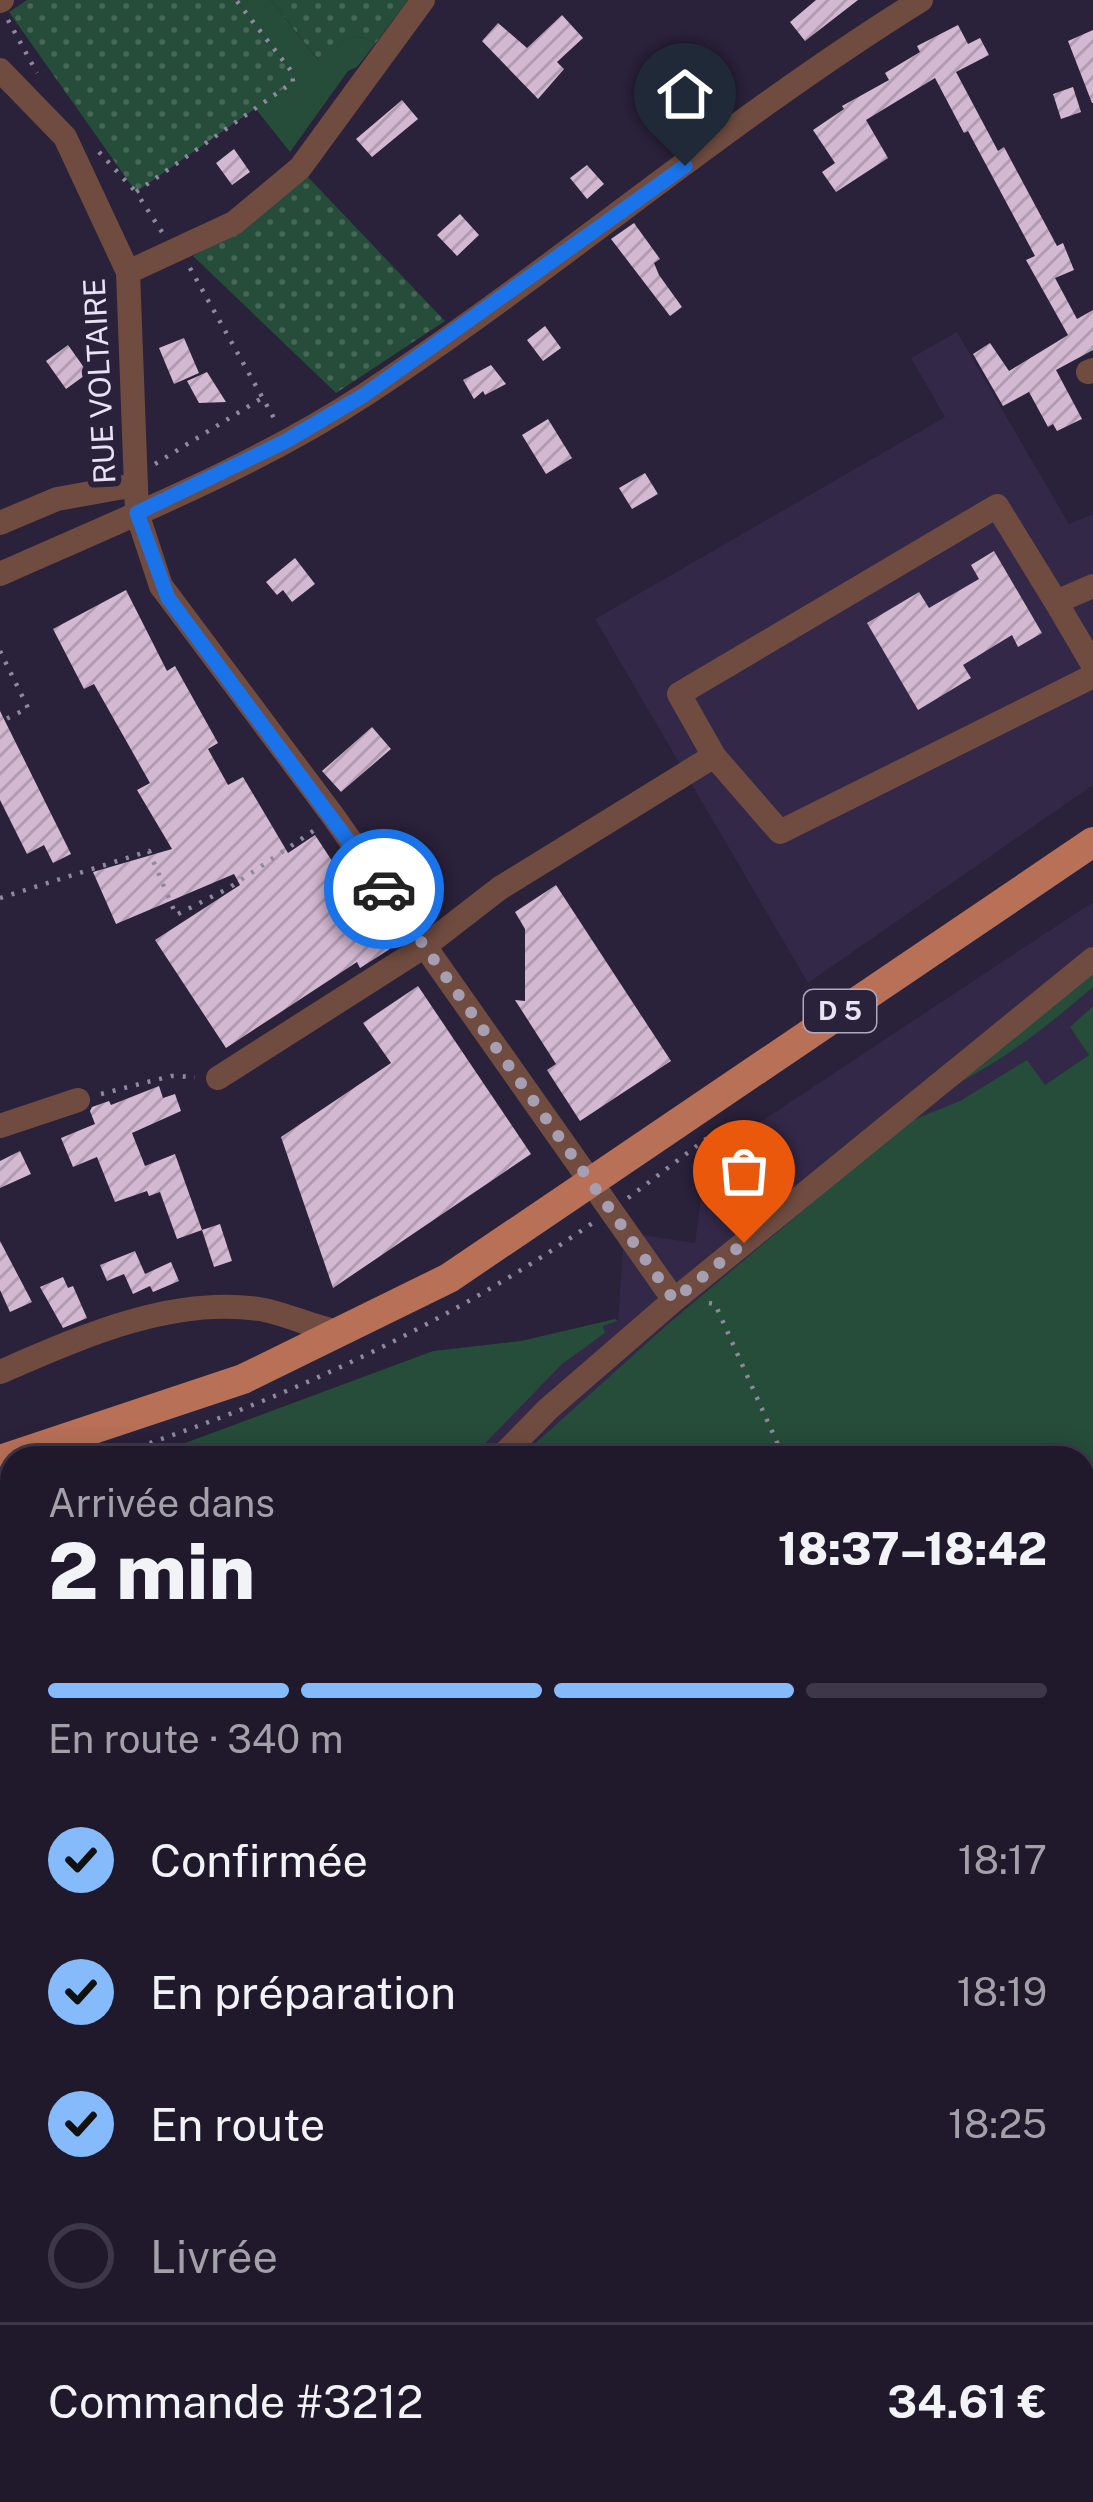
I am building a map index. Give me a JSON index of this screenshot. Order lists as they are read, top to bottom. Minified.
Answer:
{"streets":{"main road":["D 5"],"street":["RUE VOLTAIRE"]},"crossings":[["RUE VOLTAIRE","D 5"]],"page":{"heading":["2 min","Arrivée dans","18:37–18:42"],"panel":["Commande #3212","34.61 €"],"bar":"En route · 340 m","list":[["Confirmée","18:17"],["En préparation","18:19"],["En route","18:25"],"Livrée"]}}
